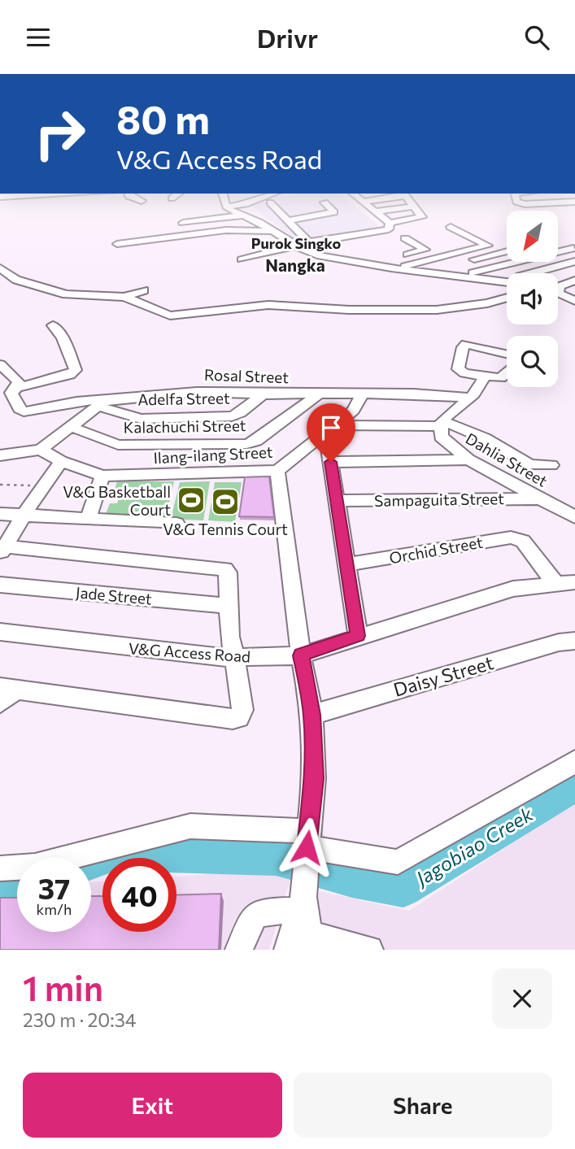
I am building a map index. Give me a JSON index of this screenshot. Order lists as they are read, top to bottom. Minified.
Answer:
{"streets":{"street":["Rosal Street","Adelfa Street","Kalachuchi Street","Ilang-ilang Street","Dahlia Street","Sampaguita Street","Orchid Street","Jade Street","V&G Access Road","Daisy Street"]},"crossings":[["Rosal Street","Adelfa Street"],["Rosal Street","Kalachuchi Street"],["Rosal Street","Ilang-ilang Street"],["Dahlia Street","Sampaguita Street"],["Orchid Street","V&G Access Road"]],"districts":["Purok Singko","Nangka"],"water":["Jagobiao Creek"],"places":{"sports":["V&G Basketball Court","V&G Tennis Court"]},"north":"bottom left","page":{"header":"Drivr","turn":["80 m","V&G Access Road"],"speed":"37 km/h","limit":"40","heading":["1 min","230 m · 20:34"],"buttons":["Exit","Share"]}}
